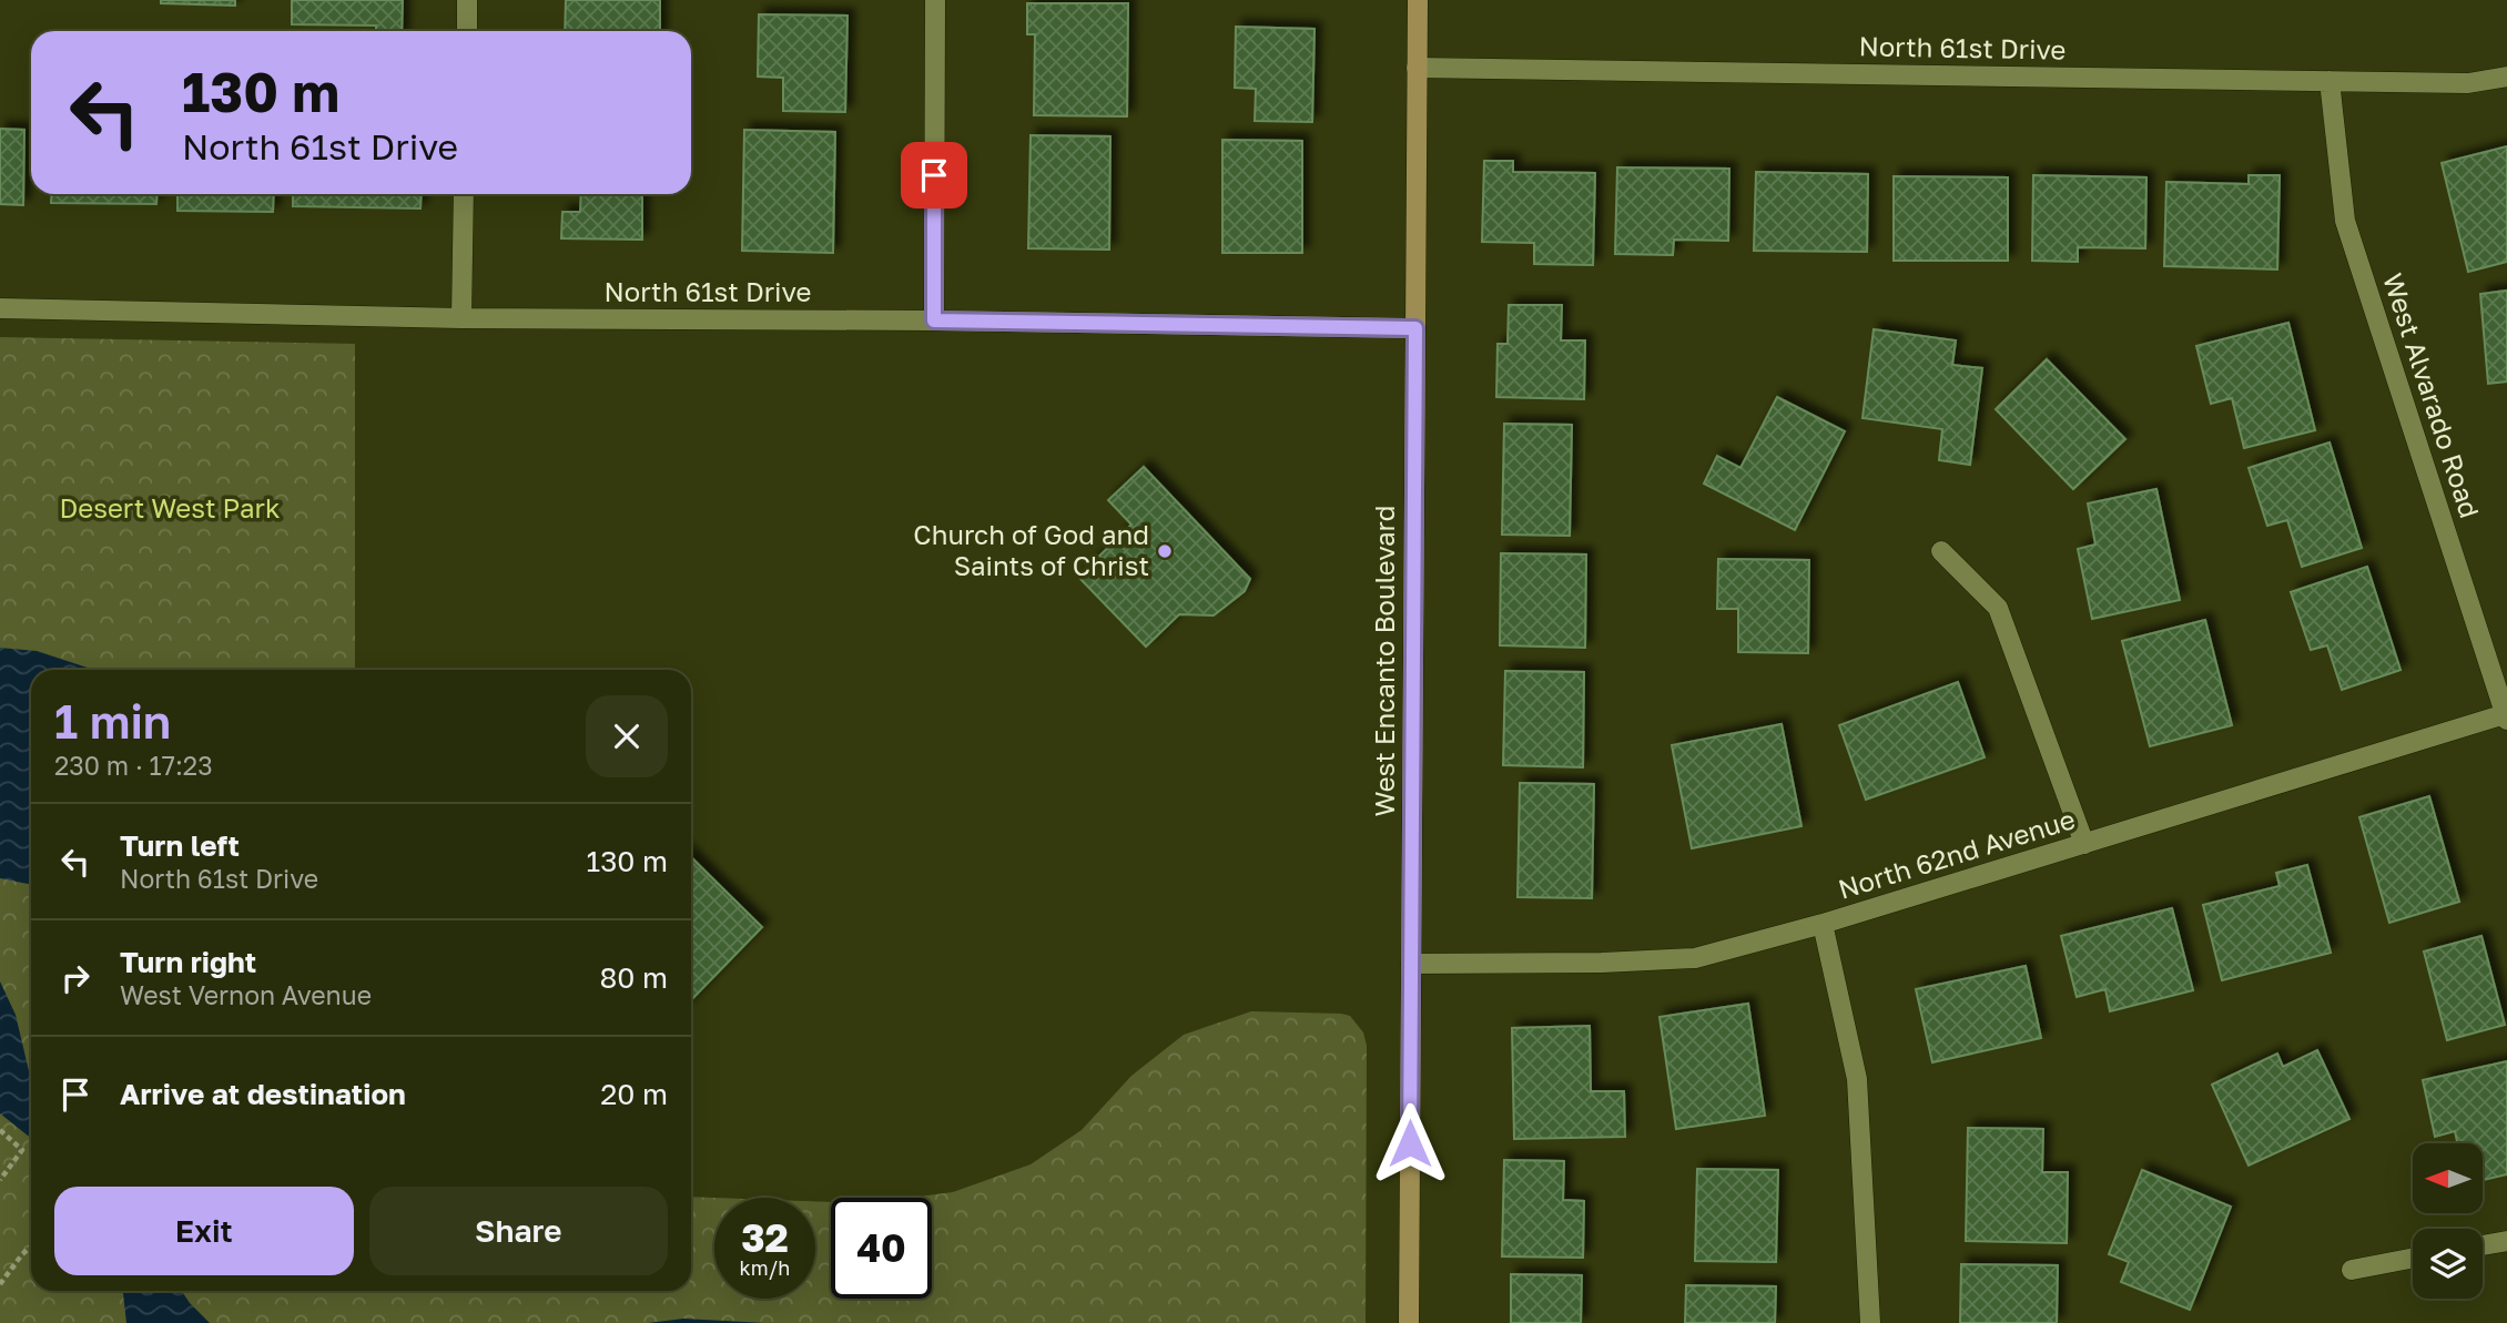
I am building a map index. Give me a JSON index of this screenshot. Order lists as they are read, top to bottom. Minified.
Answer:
{"streets":{"street":["North 61st Drive","West Alvarado Road","West Encanto Boulevard","North 62nd Avenue"]},"crossings":[["North 61st Drive","West Alvarado Road"],["North 61st Drive","West Encanto Boulevard"],["West Alvarado Road","North 62nd Avenue"],["West Encanto Boulevard","North 62nd Avenue"]],"parks":["Desert West Park"],"places":["Church of God and Saints of Christ"],"north":"left","page":{"turn":["130 m","North 61st Drive"],"heading":["1 min","230 m · 17:23"],"list":[{"name":"Turn left","note":"North 61st Drive","value":"130 m"},{"name":"Turn right","note":"West Vernon Avenue","value":"80 m"},{"name":"Arrive at destination","value":"20 m"}],"buttons":["Exit","Share"],"speed":"32 km/h","limit":"40"}}
